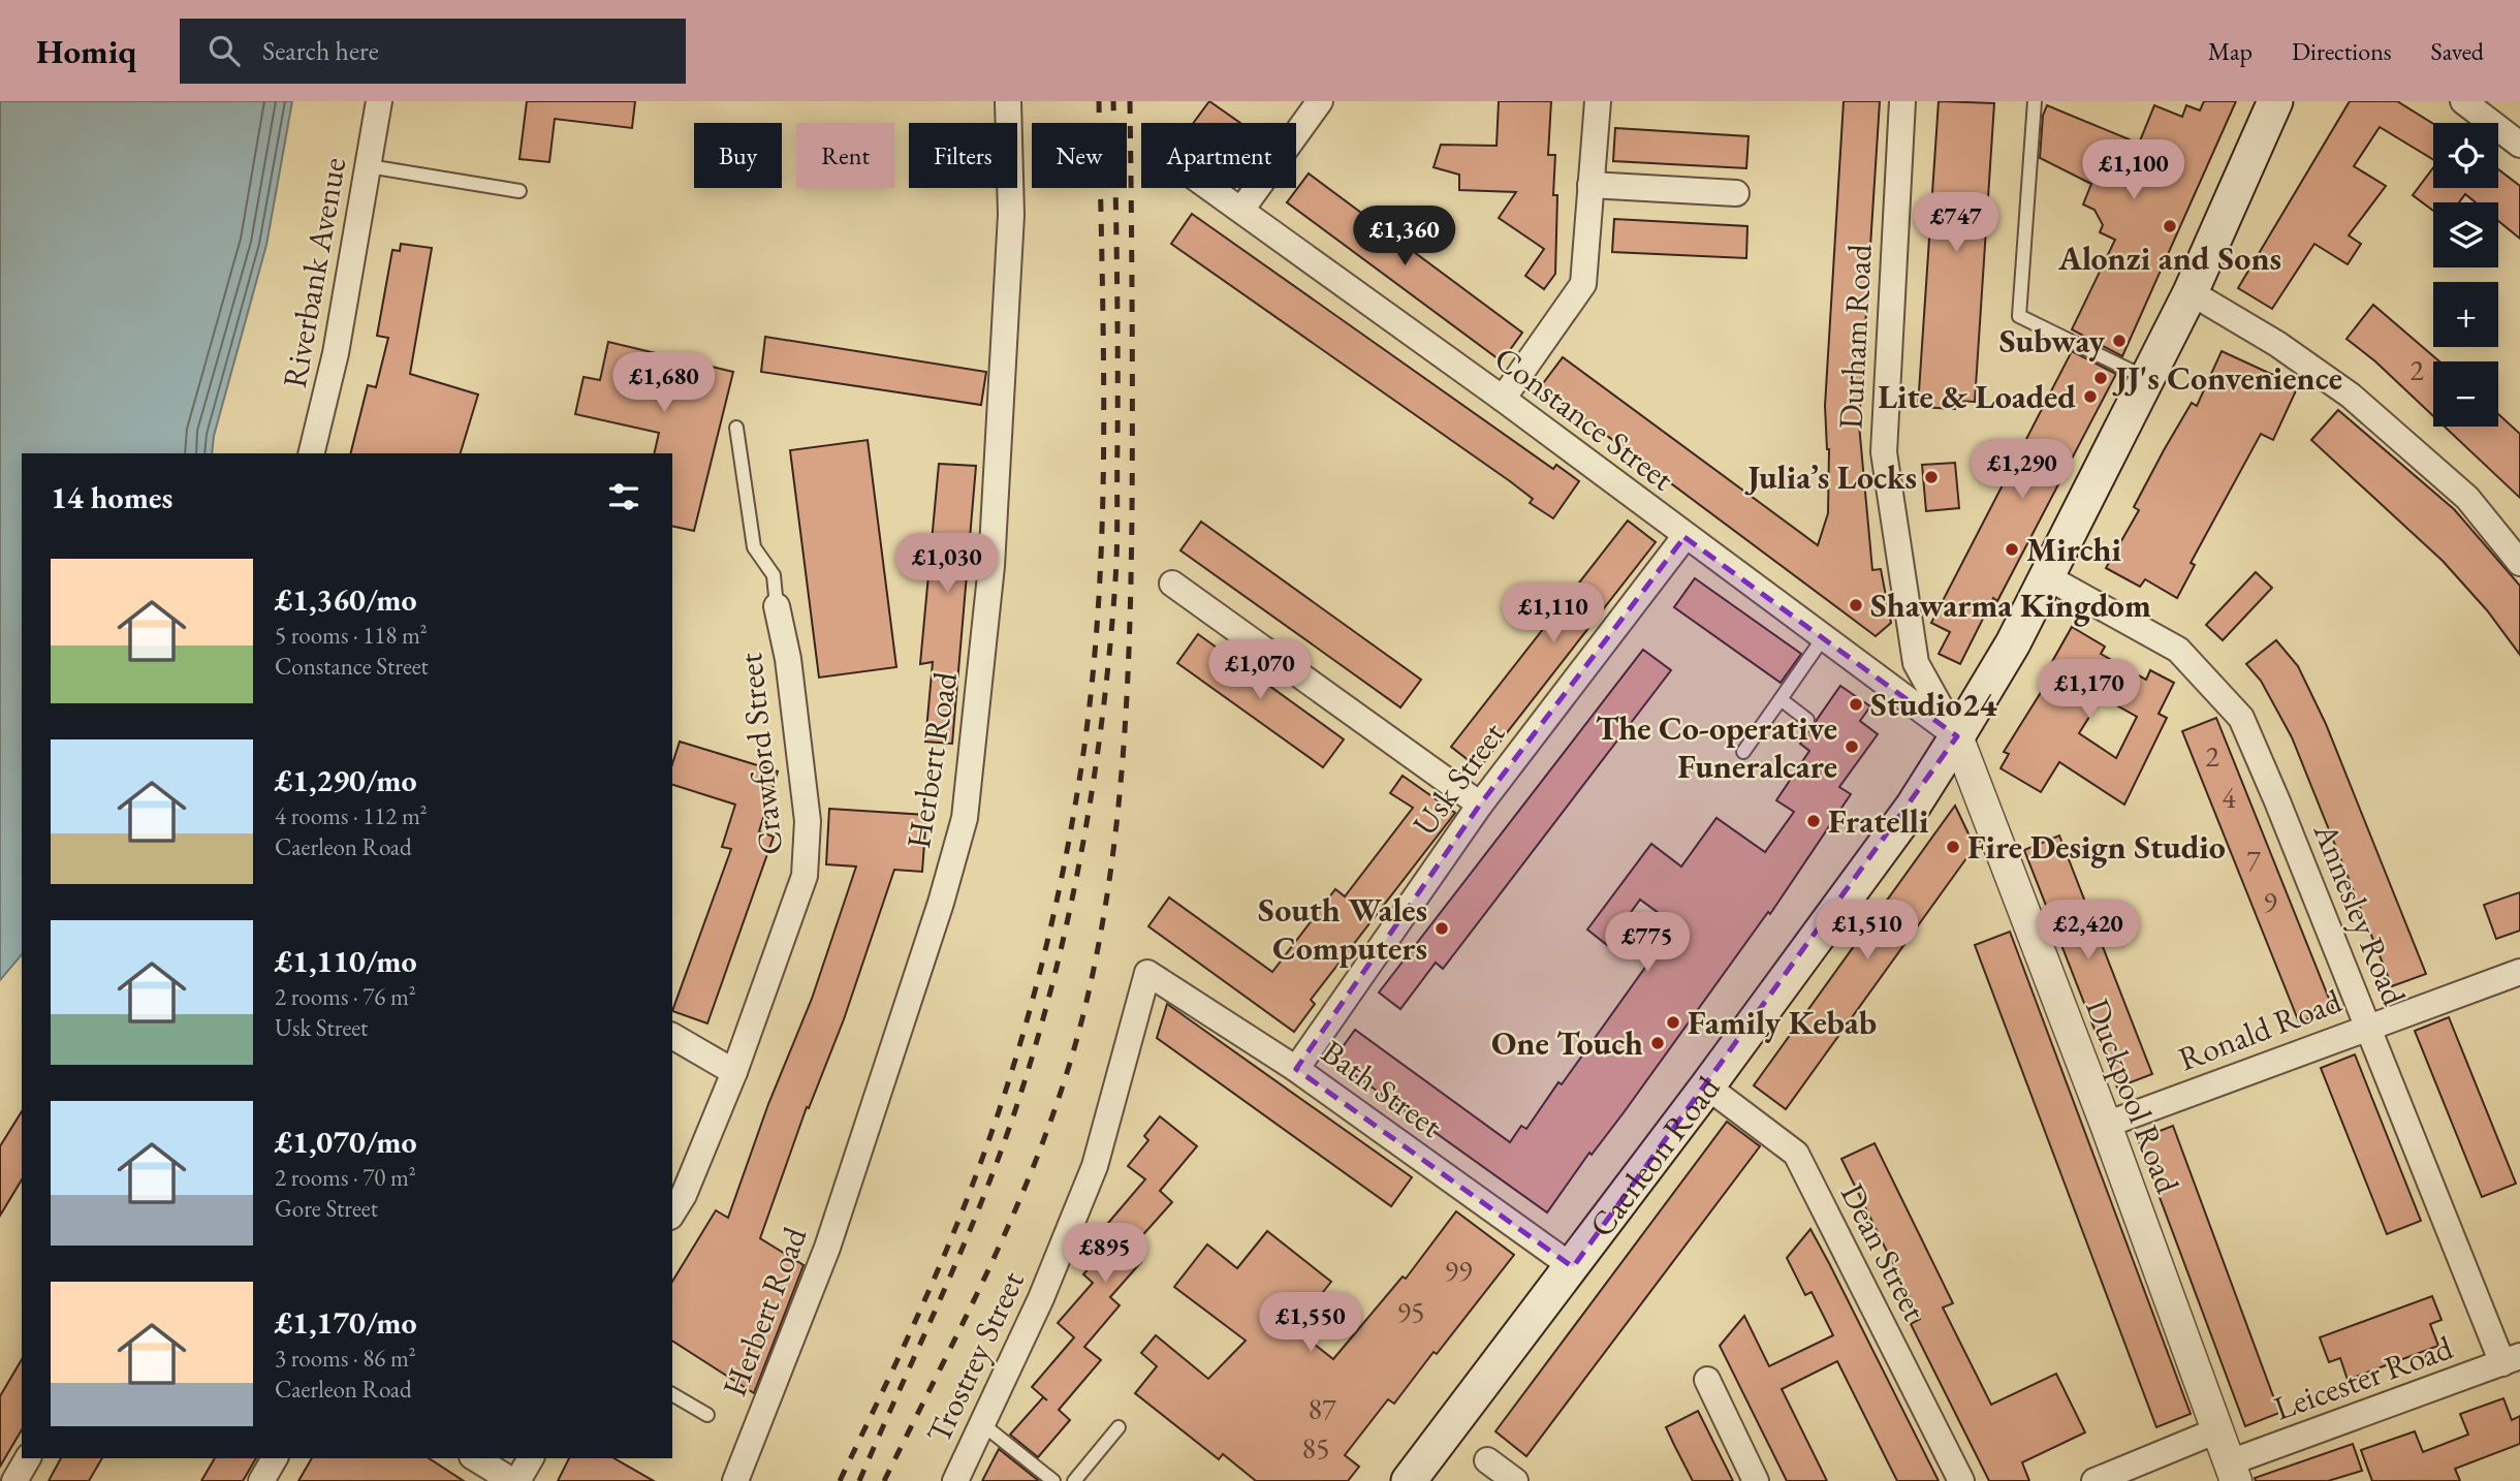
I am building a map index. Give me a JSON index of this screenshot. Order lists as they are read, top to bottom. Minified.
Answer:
{"streets":{"main road":["Caerleon Road"],"street":["Riverbank Avenue","Durham Road","Constance Street","Crawford Street","Herbert Road","Usk Street","Annesley Road","Ronald Road","Bath Street","Duckpool Road","Dean Street","Trostrey Street","Leicester Road"]},"crossings":[["Durham Road","Constance Street"],["Durham Road","Duckpool Road"],["Durham Road","Caerleon Road"],["Constance Street","Usk Street"],["Constance Street","Duckpool Road"],["Constance Street","Caerleon Road"],["Usk Street","Bath Street"],["Annesley Road","Ronald Road"],["Annesley Road","Caerleon Road"],["Annesley Road","Leicester Road"],["Ronald Road","Duckpool Road"],["Bath Street","Caerleon Road"],["Bath Street","Trostrey Street"],["Duckpool Road","Caerleon Road"],["Duckpool Road","Leicester Road"],["Caerleon Road","Dean Street"]],"places":["Alonzi and Sons","Subway","JJ's Convenience","Lite & Loaded","Julia’s Locks","Mirchi","Shawarma Kingdom","Studio24","The Co-operative Funeralcare","Fratelli","Fire Design Studio","South Wales Computers","Family Kebab","One Touch"],"house_numbers":["2","2","4","7","9","99","95","87","85"],"page":{"header":"Homiq","search":"Search here","nav":["Map","Directions","Saved"],"map_buttons":["+","−"],"chip":["Buy","Rent","Filters","New","Apartment"],"price":["£1,100","£747","£1,360","£1,680","£1,290","£1,030","£1,110","£1,070","£1,170","£1,510","£2,420","£775","£895","£1,550"],"heading":"14 homes","list":[{"name":"£1,360/mo","note":"5 rooms · 118 m² · Constance Street"},{"name":"£1,290/mo","note":"4 rooms · 112 m² · Caerleon Road"},{"name":"£1,110/mo","note":"2 rooms · 76 m² · Usk Street"},{"name":"£1,070/mo","note":"2 rooms · 70 m² · Gore Street"},{"name":"£1,170/mo","note":"3 rooms · 86 m² · Caerleon Road"}]}}
